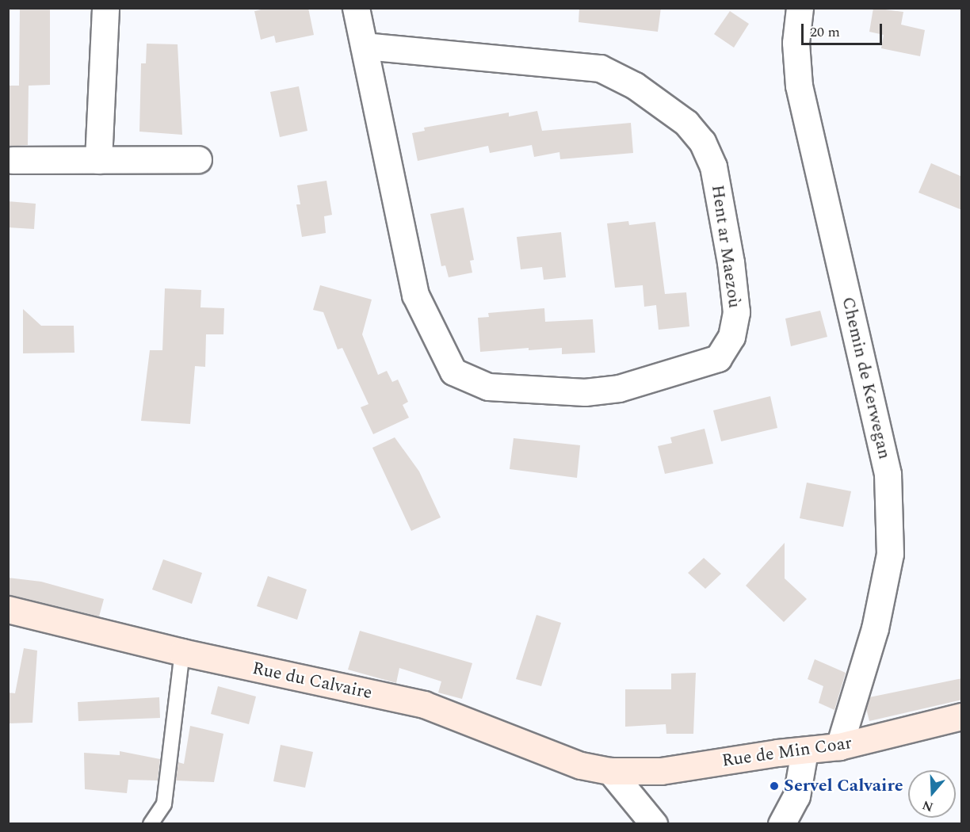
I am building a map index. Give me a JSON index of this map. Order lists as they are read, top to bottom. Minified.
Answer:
{"streets":{"street":["Hent ar Maezoù","Chemin de Kerwegan","Rue du Calvaire","Rue de Min Coar"]},"crossings":[["Chemin de Kerwegan","Rue de Min Coar"],["Rue du Calvaire","Rue de Min Coar"]],"places":["Servel Calvaire"],"scale_bar":"20 m","north":"bottom"}
